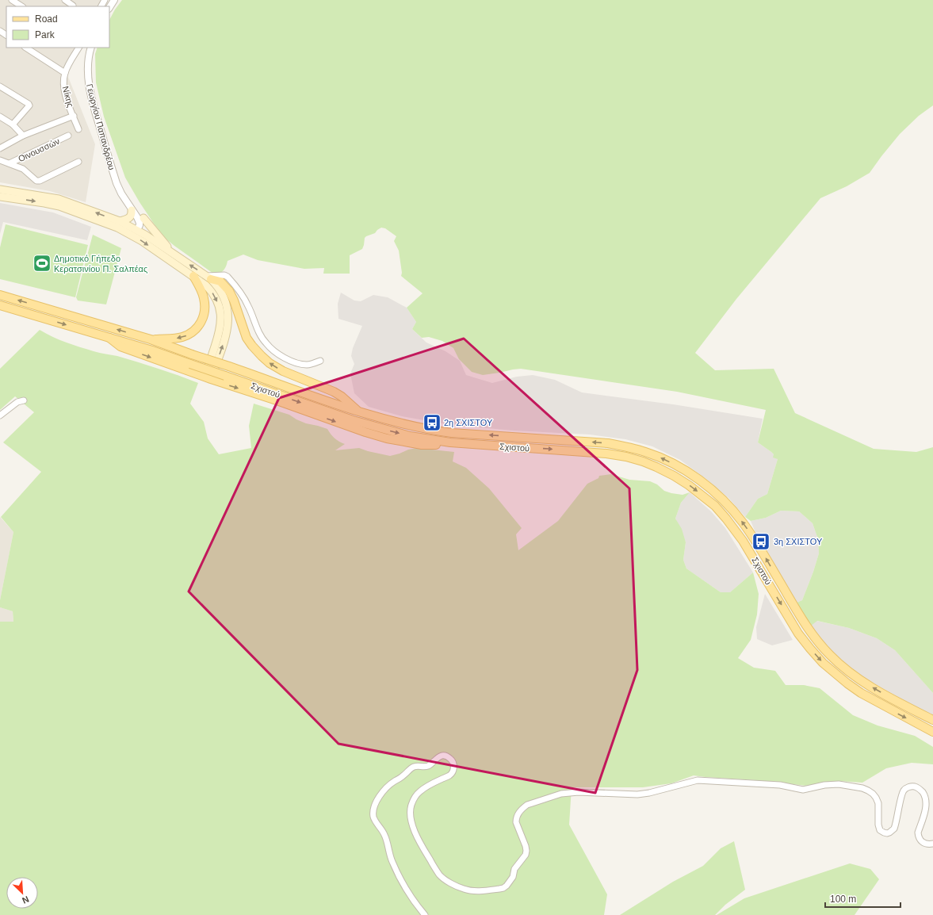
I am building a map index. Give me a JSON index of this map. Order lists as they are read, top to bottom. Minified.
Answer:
{"streets":{"main road":["Σχιστού"],"street":["Νίκης","Γεωργίου Παπανδρέου","Οινουσσών"]},"places":{"sports":["Δημοτικό Γήπεδο Κερατσινίου Π. Σαλπέας"],"bus stop":["2η ΣΧΙΣΤΟΥ","3η ΣΧΙΣΤΟΥ"]},"legend":["Road","Park"],"scale_bar":"100 m","north":"bottom right"}
